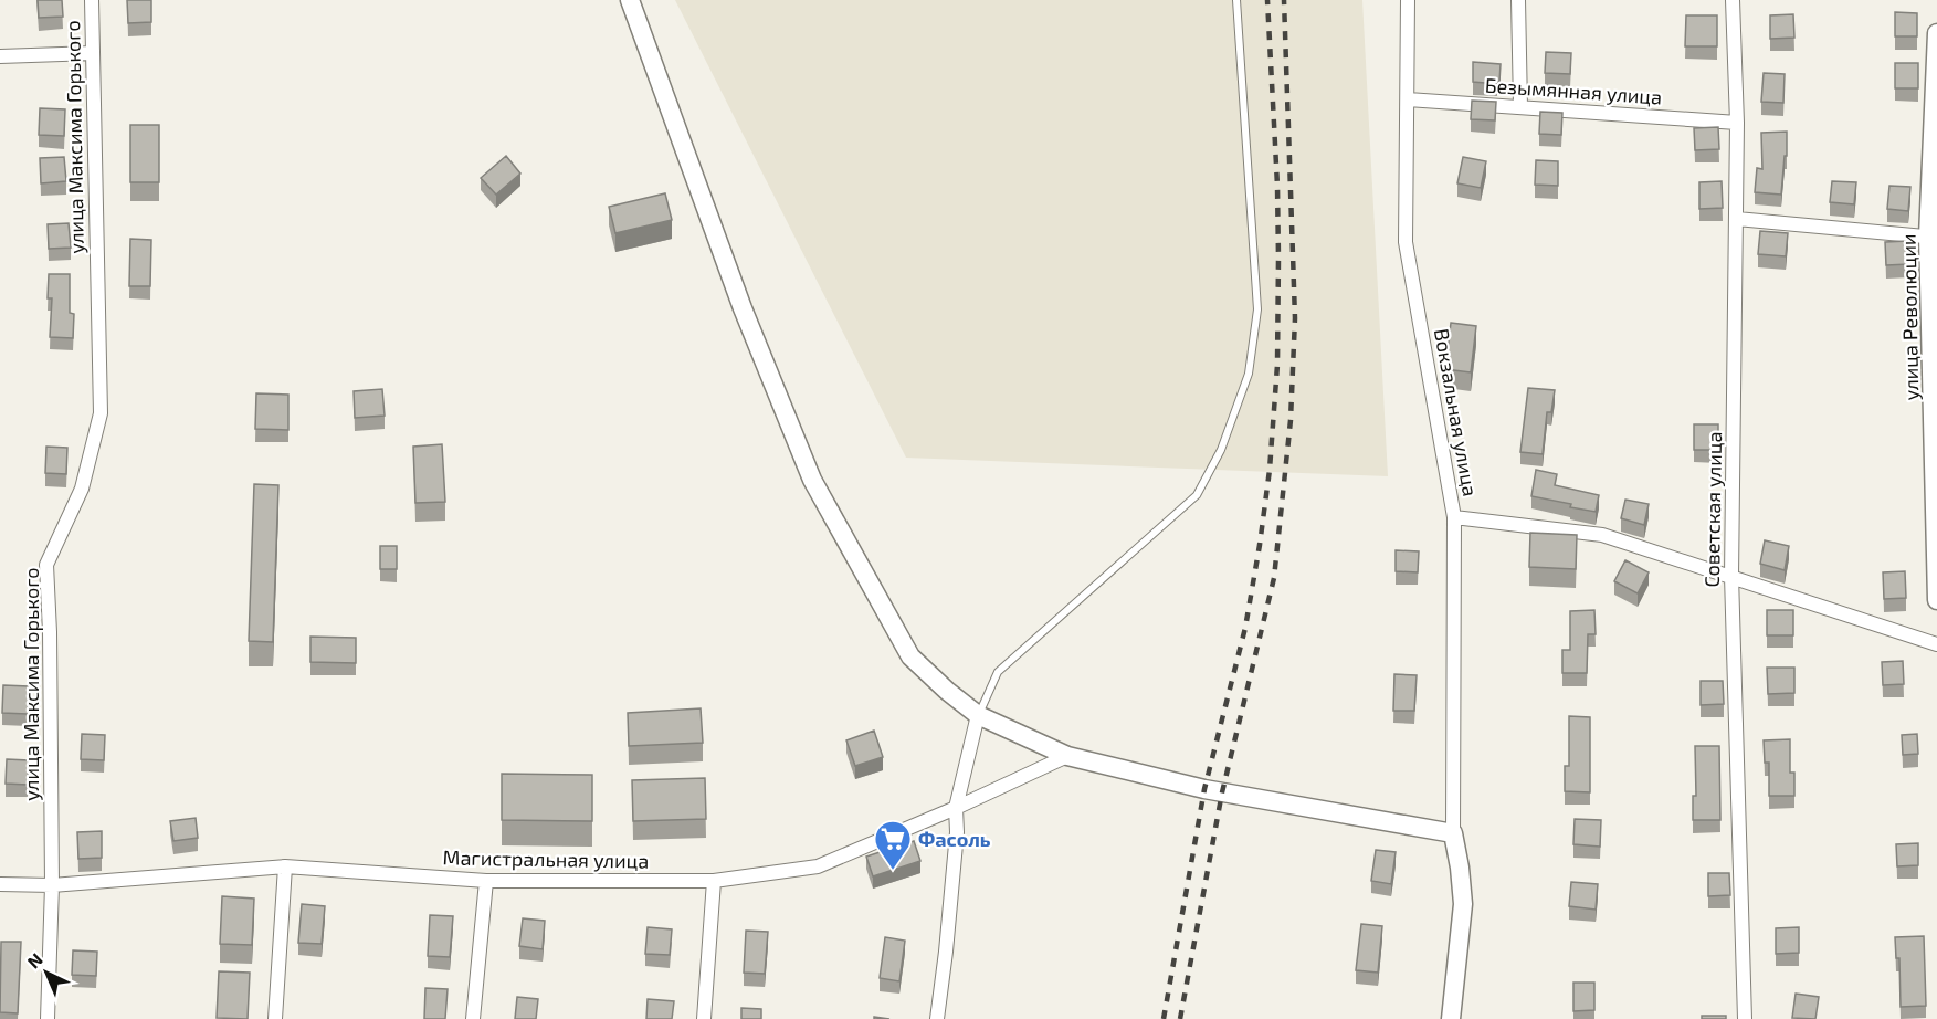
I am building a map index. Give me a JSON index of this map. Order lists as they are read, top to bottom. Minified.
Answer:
{"streets":{"street":["Безымянная улица","улица Максима Горького","улица Революции","Вокзальная улица","Советская улица","Магистральная улица"]},"crossings":[["Безымянная улица","Вокзальная улица"],["Безымянная улица","Советская улица"],["улица Максима Горького","Магистральная улица"]],"places":{"supermarket":["Фасоль"]},"north":"top left"}
